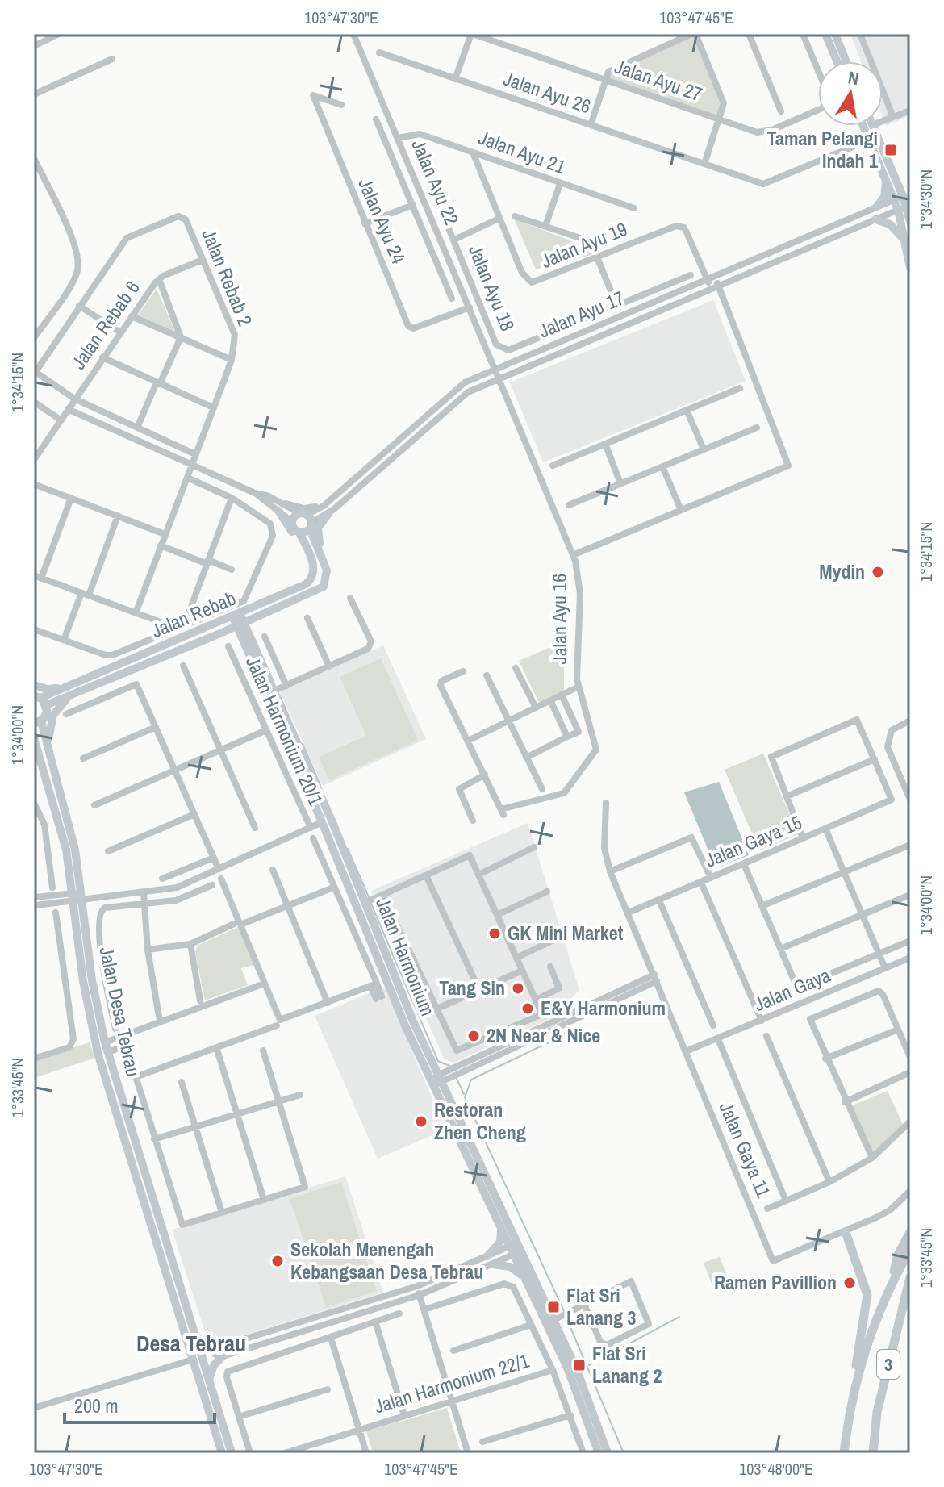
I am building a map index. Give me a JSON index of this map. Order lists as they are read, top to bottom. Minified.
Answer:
{"streets":{"highway":["3"],"main road":["Jalan Rebab","Jalan Harmonium","Jalan Desa Tebrau"],"street":["Jalan Ayu 27","Jalan Ayu 26","Jalan Ayu 21","Jalan Ayu 22","Jalan Ayu 24","Jalan Ayu 19","Jalan Rebab 2","Jalan Ayu 18","Jalan Ayu 17","Jalan Rebab 6","Jalan Ayu 16","Jalan Harmonium 20/1","Jalan Gaya 15","Jalan Gaya","Jalan Gaya 11","Jalan Harmonium 22/1"]},"crossings":[["Jalan Ayu 21","Jalan Ayu 22"],["Jalan Ayu 21","Jalan Ayu 19"],["Jalan Ayu 22","Jalan Ayu 24"],["Jalan Ayu 22","Jalan Ayu 17"],["Jalan Ayu 22","Jalan Ayu 16"],["Jalan Ayu 19","Jalan Ayu 17"],["Jalan Rebab 2","Jalan Rebab 6"],["Jalan Rebab 2","Jalan Rebab"],["Jalan Ayu 17","Jalan Rebab"],["Jalan Ayu 17","Jalan Ayu 16"],["Jalan Rebab 6","Jalan Rebab"],["Jalan Rebab","Jalan Harmonium"],["Jalan Gaya 15","Jalan Gaya 11"],["Jalan Gaya","Jalan Gaya 11"]],"districts":["Desa Tebrau"],"places":{"transit":["Taman Pelangi Indah 1","Flat Sri Lanang 3","Flat Sri Lanang 2"],"other":["Mydin","GK Mini Market","Tang Sin","E&Y Harmonium","2N Near & Nice","Restoran Zhen Cheng","Sekolah Menengah Kebangsaan Desa Tebrau","Ramen Pavillion"]},"scale_bar":"200 m","north":"top","coordinates":["103°47'30\"E","103°47'45\"E","1°34'30\"N","1°34'15\"N","1°34'00\"N","1°33'45\"N","103°48'00\"E"]}
